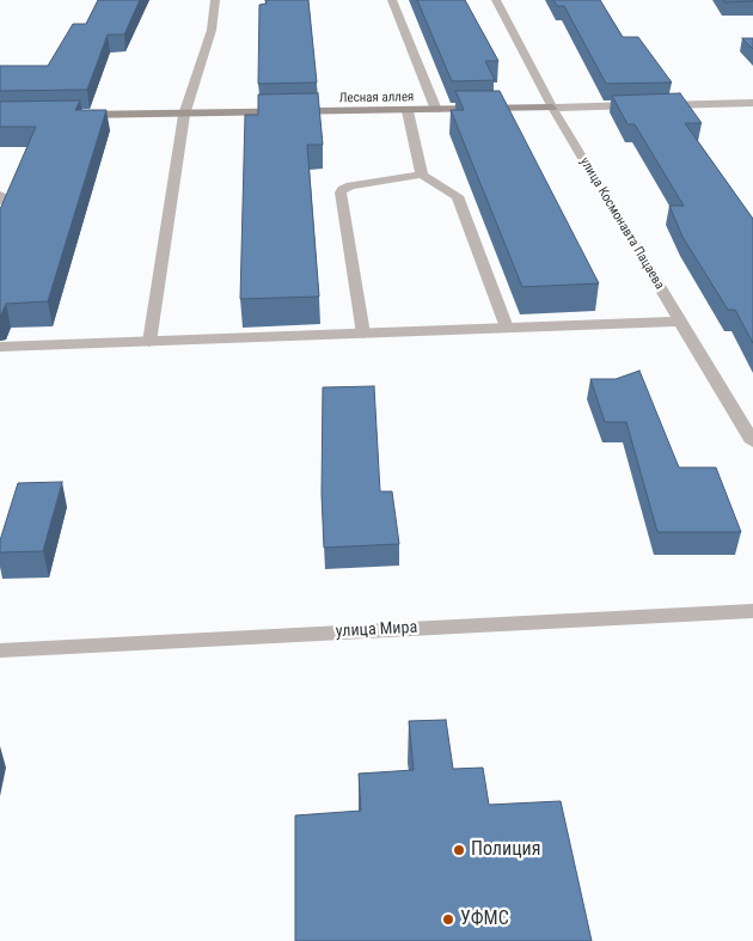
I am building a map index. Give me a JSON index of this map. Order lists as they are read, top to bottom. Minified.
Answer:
{"streets":{"street":["Лесная аллея","улица Космонавта Пацаева","улица Мира"]},"crossings":[["Лесная аллея","улица Космонавта Пацаева"]],"places":["Полиция","УФМС"]}
